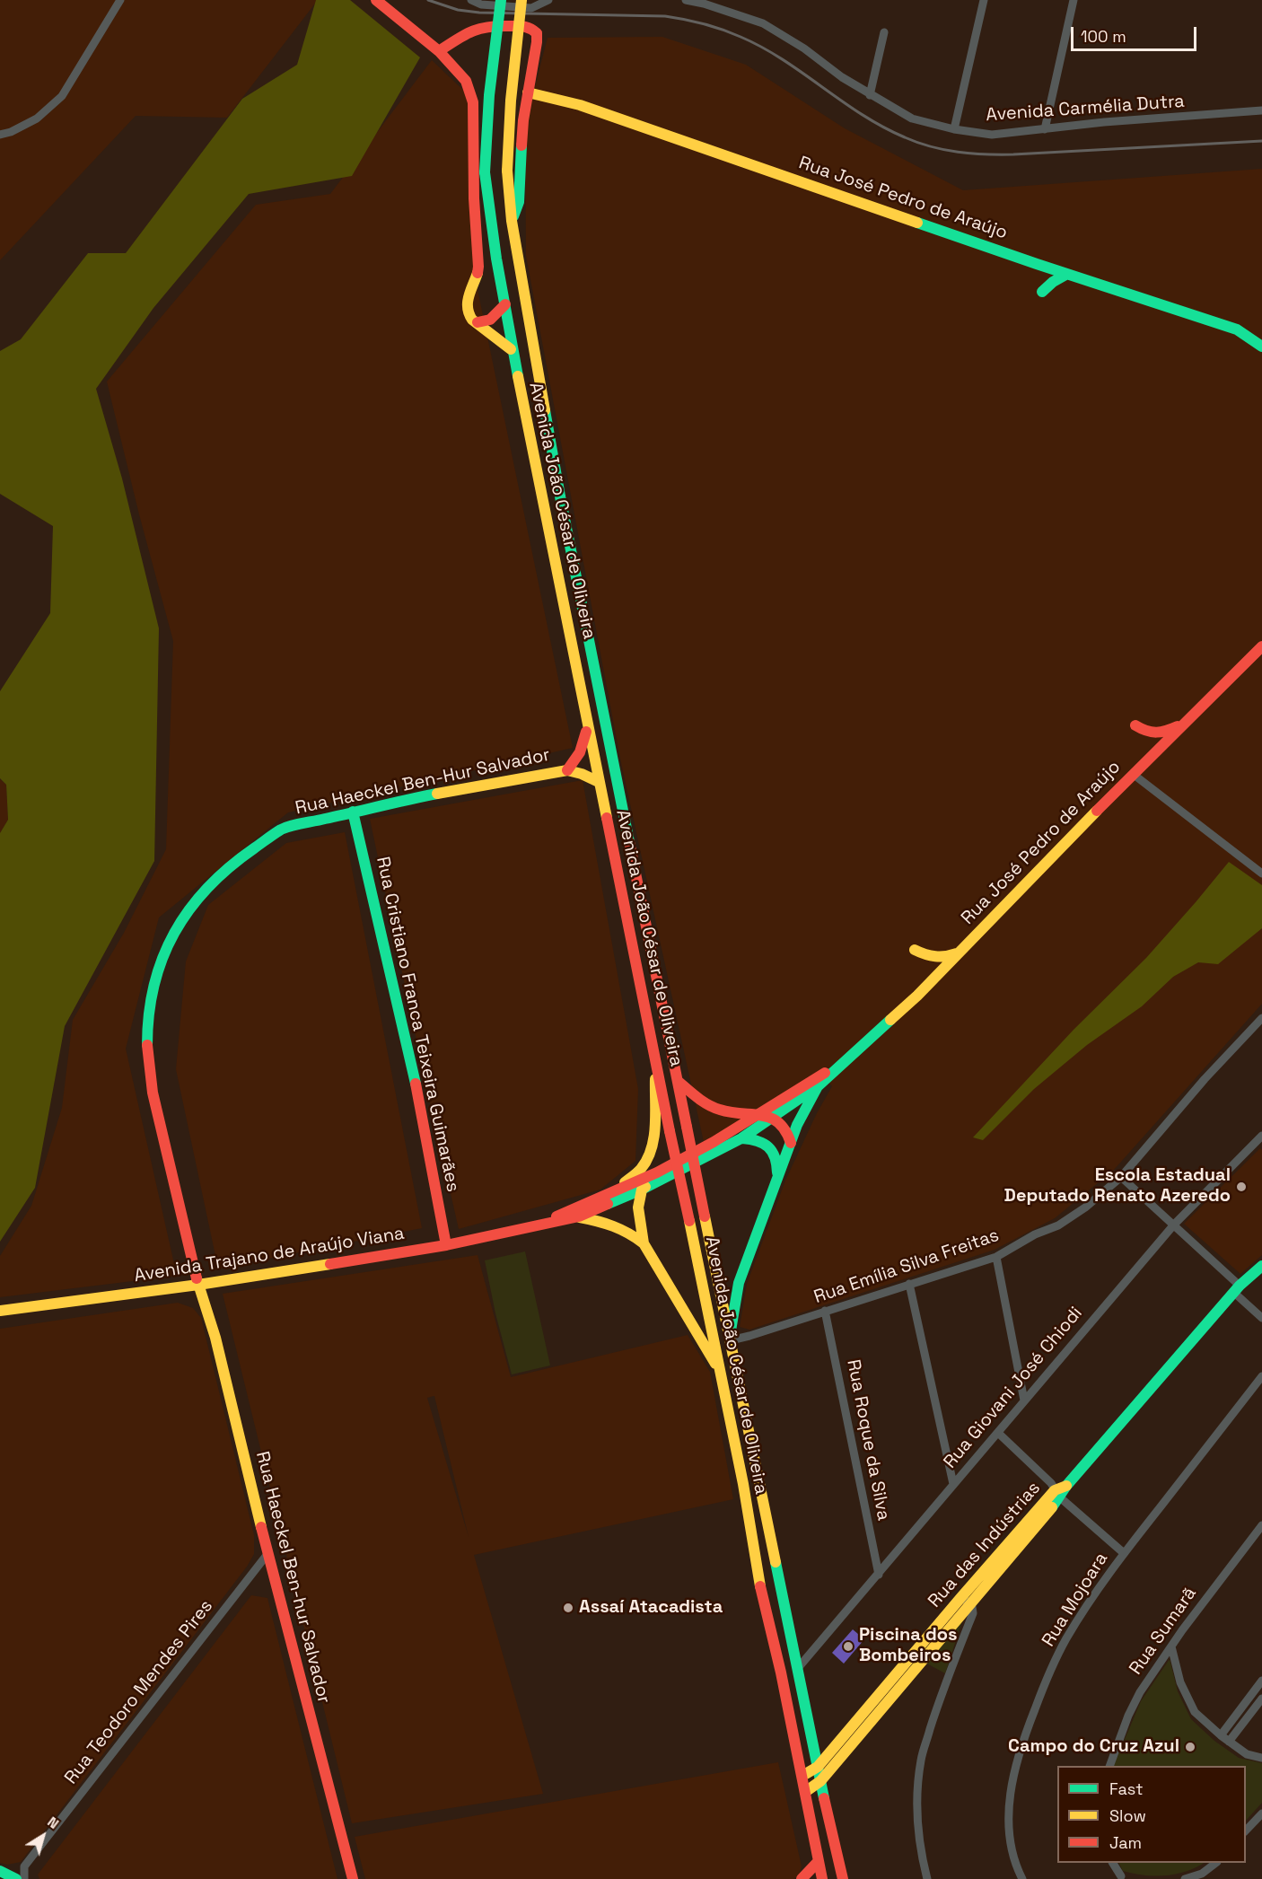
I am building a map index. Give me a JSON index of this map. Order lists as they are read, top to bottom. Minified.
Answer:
{"streets":{"street":["Avenida Carmélia Dutra","Rua José Pedro de Araújo","Avenida João César de Oliveira","Rua Haeckel Ben-Hur Salvador","Rua Cristiano Franca Teixeira Guimarães","Avenida Trajano de Araújo Viana","Rua Emília Silva Freitas","Rua Giovani José Chiodi","Rua Roque da Silva","Rua das Indústrias","Rua Haeckel Ben-hur Salvador","Rua Mojoara","Rua Sumarã","Rua Teodoro Mendes Pires"]},"crossings":[["Rua José Pedro de Araújo","Avenida João César de Oliveira"],["Rua José Pedro de Araújo","Avenida Trajano de Araújo Viana"],["Rua José Pedro de Araújo","Rua Emília Silva Freitas"],["Avenida João César de Oliveira","Rua Haeckel Ben-Hur Salvador"],["Avenida João César de Oliveira","Avenida Trajano de Araújo Viana"],["Avenida João César de Oliveira","Rua Emília Silva Freitas"],["Avenida João César de Oliveira","Rua Giovani José Chiodi"],["Avenida João César de Oliveira","Rua das Indústrias"],["Rua Haeckel Ben-Hur Salvador","Rua Cristiano Franca Teixeira Guimarães"],["Rua Haeckel Ben-Hur Salvador","Avenida Trajano de Araújo Viana"],["Rua Haeckel Ben-Hur Salvador","Rua Haeckel Ben-hur Salvador"],["Rua Cristiano Franca Teixeira Guimarães","Avenida Trajano de Araújo Viana"],["Avenida Trajano de Araújo Viana","Rua Haeckel Ben-hur Salvador"],["Rua Emília Silva Freitas","Rua Roque da Silva"],["Rua Giovani José Chiodi","Rua Roque da Silva"],["Rua Haeckel Ben-hur Salvador","Rua Teodoro Mendes Pires"]],"places":["Escola Estadual Deputado Renato Azeredo","Assaí Atacadista","Piscina dos Bombeiros","Campo do Cruz Azul"],"legend":["Fast","Slow","Jam"],"scale_bar":"100 m","north":"top right"}
